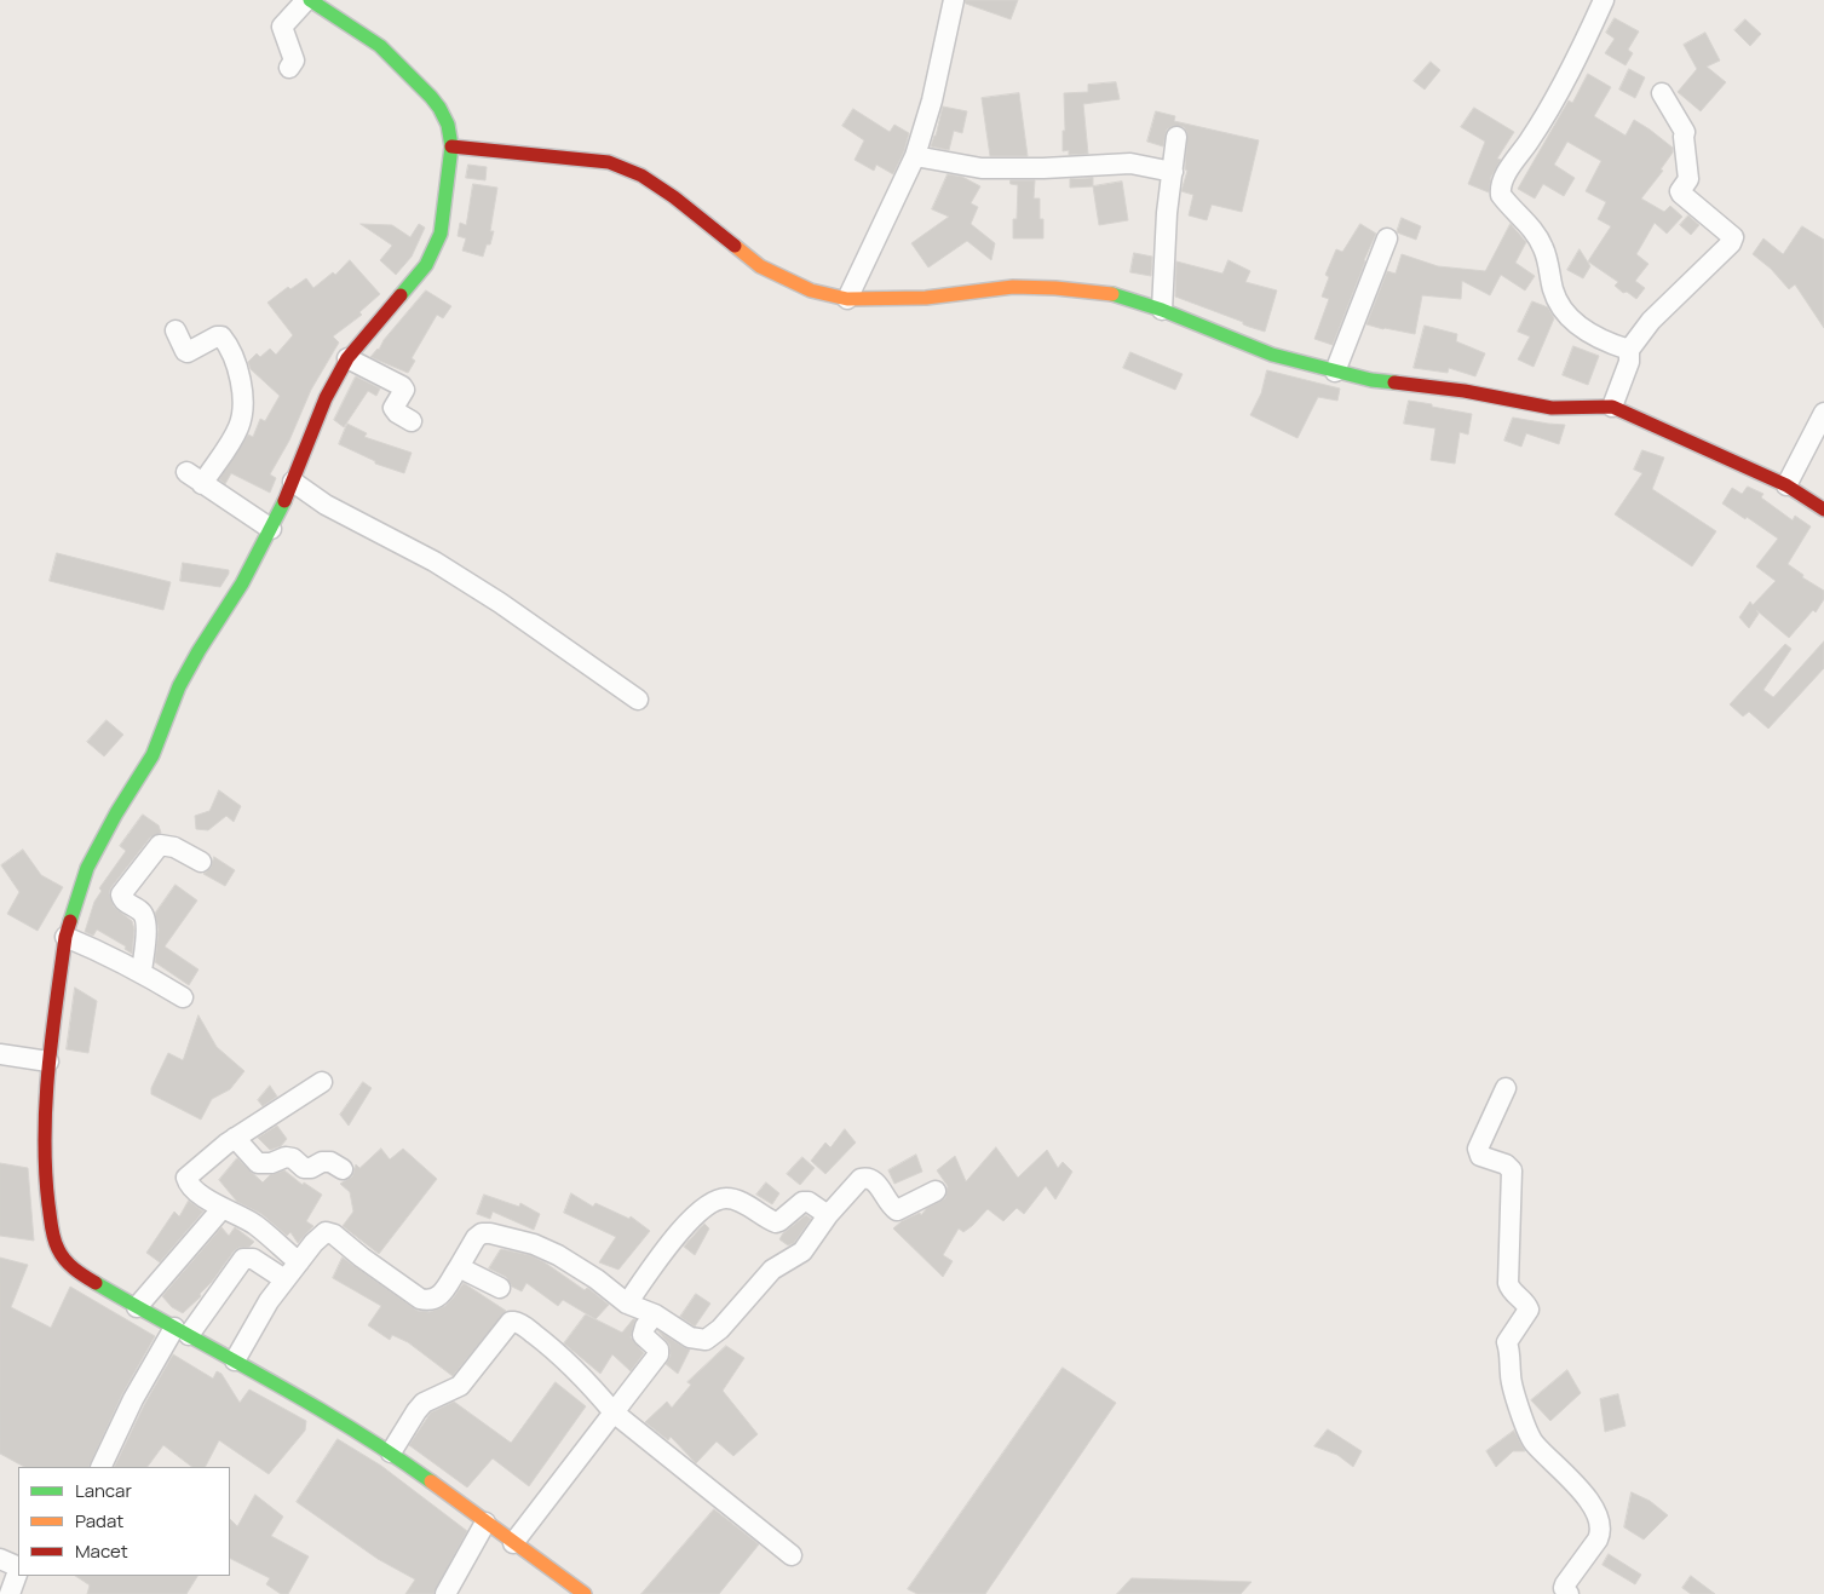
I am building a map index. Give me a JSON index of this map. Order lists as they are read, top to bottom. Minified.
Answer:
{"legend":["Lancar","Padat","Macet"]}
